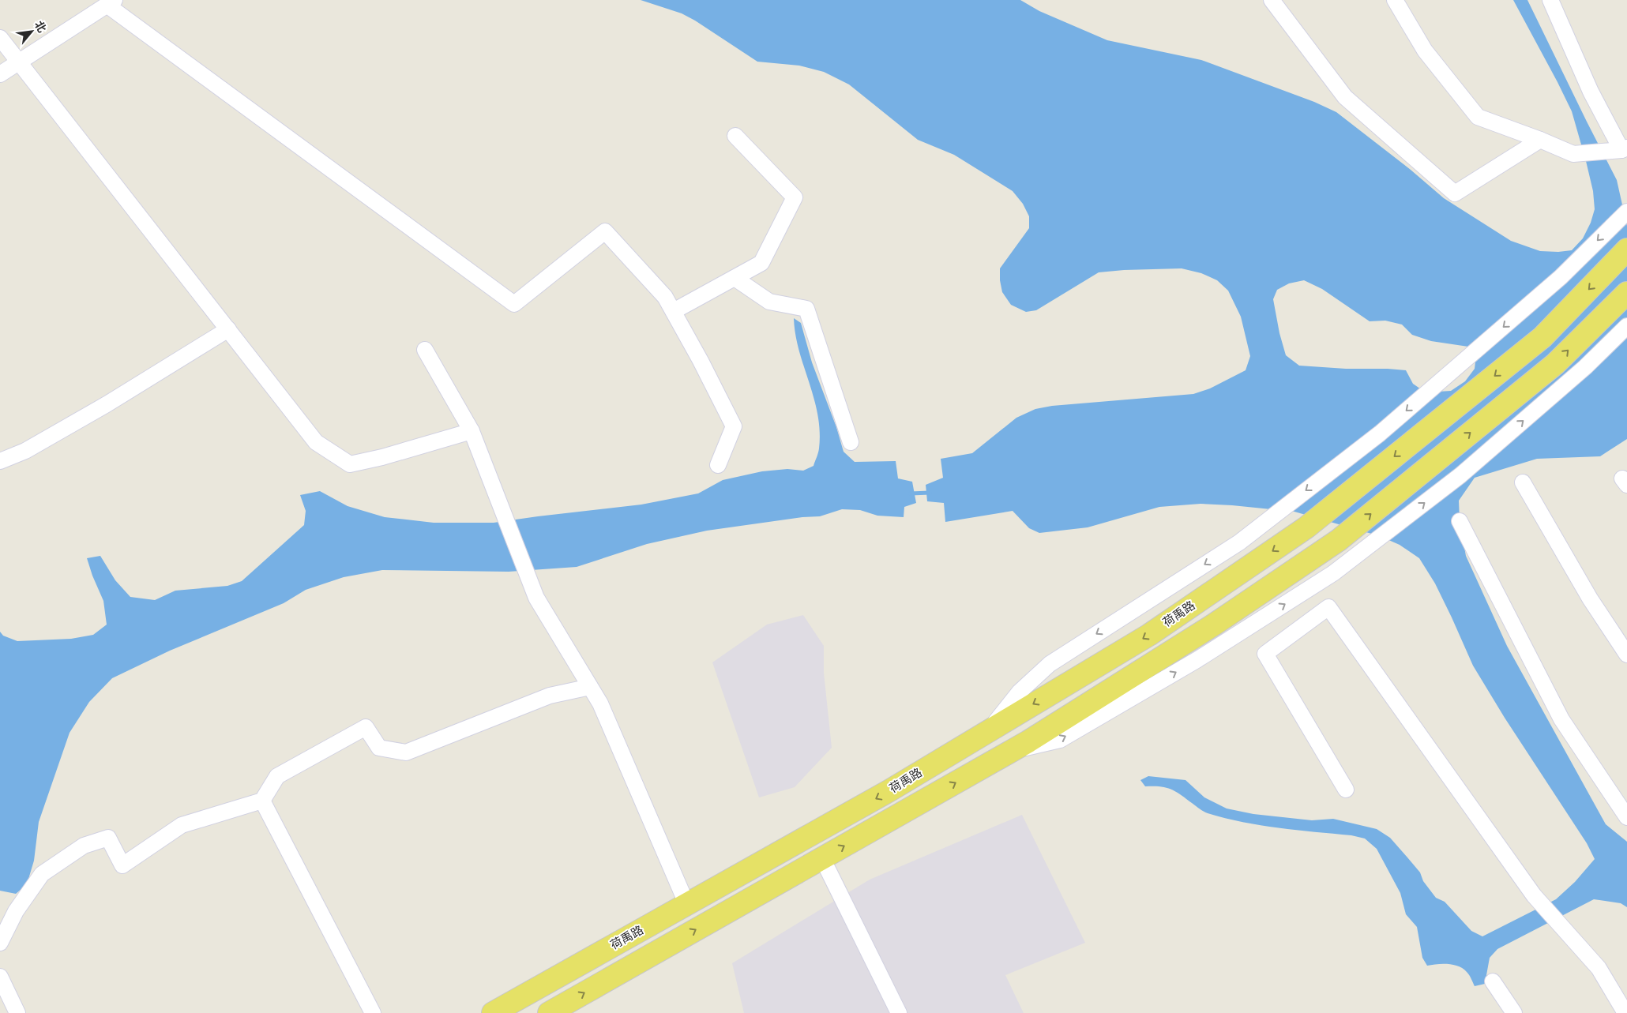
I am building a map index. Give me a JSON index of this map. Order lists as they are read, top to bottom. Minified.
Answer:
{"streets":{"main road":["荷禹路"]},"north":"top right"}
